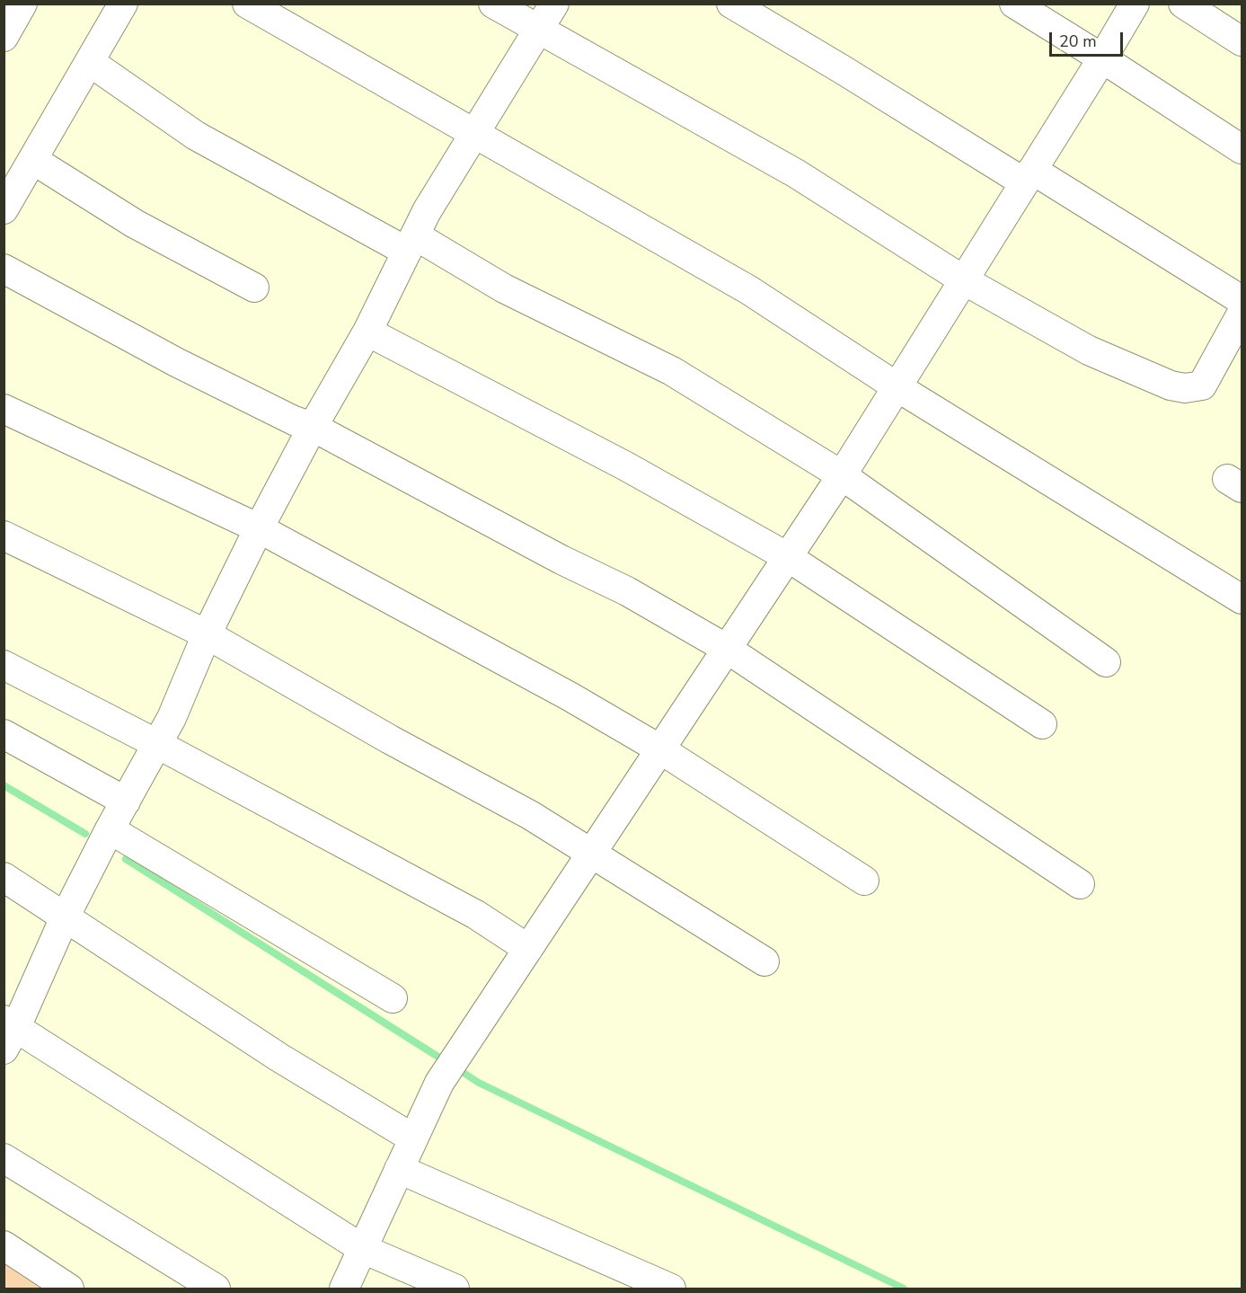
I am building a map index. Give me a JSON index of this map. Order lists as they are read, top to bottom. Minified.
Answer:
{"scale_bar":"20 m"}
